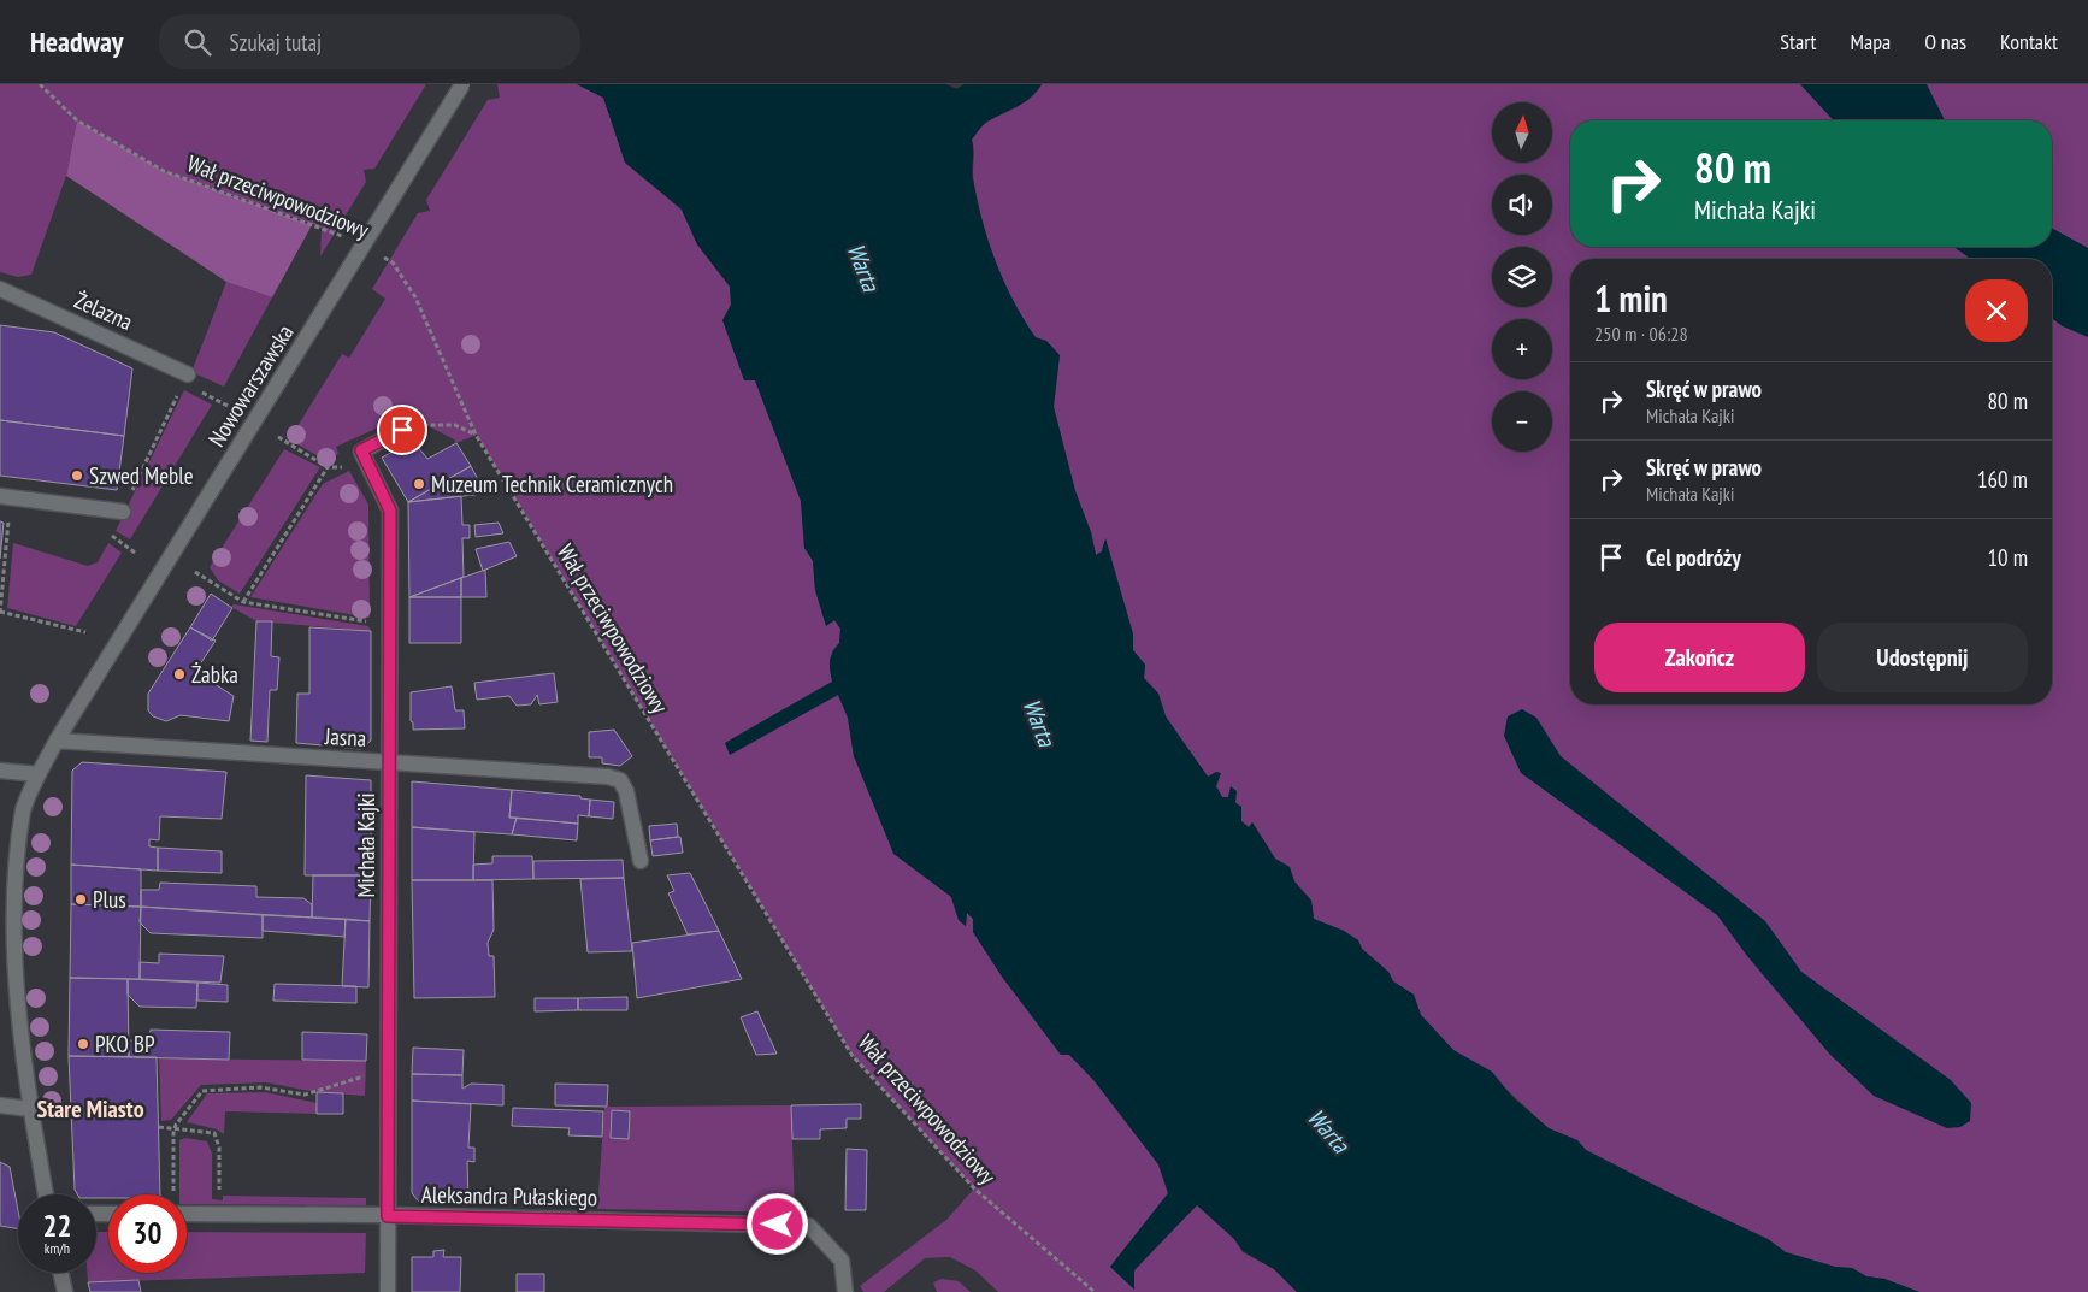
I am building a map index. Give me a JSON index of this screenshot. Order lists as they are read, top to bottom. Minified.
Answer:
{"streets":{"street":["Żelazna","Nowowarszawska","Jasna","Michała Kajki","Aleksandra Pułaskiego"],"path":["Wał przeciwpowodziowy"]},"crossings":[["Nowowarszawska","Jasna"],["Jasna","Michała Kajki"],["Michała Kajki","Aleksandra Pułaskiego"]],"districts":["Stare Miasto"],"water":["Warta"],"places":["Szwed Meble","Muzeum Technik Ceramicznych","Żabka","Plus","PKO BP"],"north":"top","page":{"header":"Headway","search":"Szukaj tutaj","nav":["Start","Mapa","O nas","Kontakt"],"map_buttons":["+","−"],"turn":["80 m","Michała Kajki"],"heading":["1 min","250 m · 06:28"],"list":[{"name":"Skręć w prawo","note":"Michała Kajki","value":"80 m"},{"name":"Skręć w prawo","note":"Michała Kajki","value":"160 m"},{"name":"Cel podróży","value":"10 m"}],"buttons":["Zakończ","Udostępnij"],"speed":"22 km/h","limit":"30"}}
